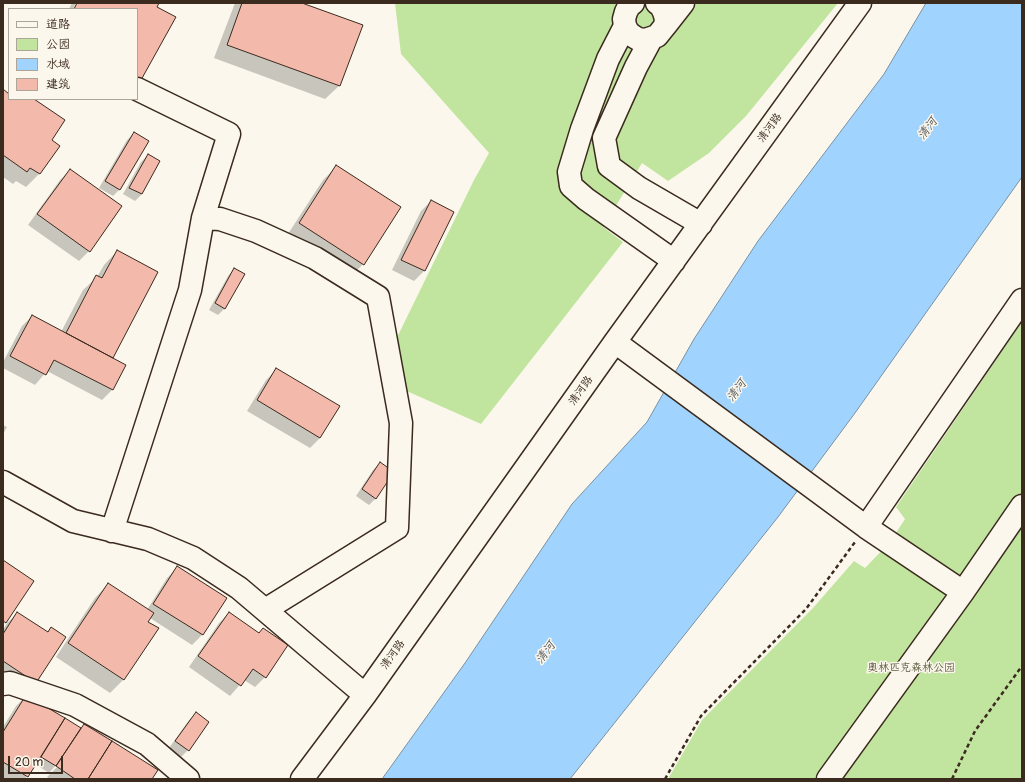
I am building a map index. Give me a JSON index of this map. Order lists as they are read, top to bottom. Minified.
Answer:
{"streets":{"street":["清河路"]},"water":["清河"],"parks":["奥林匹克森林公园"],"legend":["道路","公园","水域","建筑"],"scale_bar":"20 m"}
